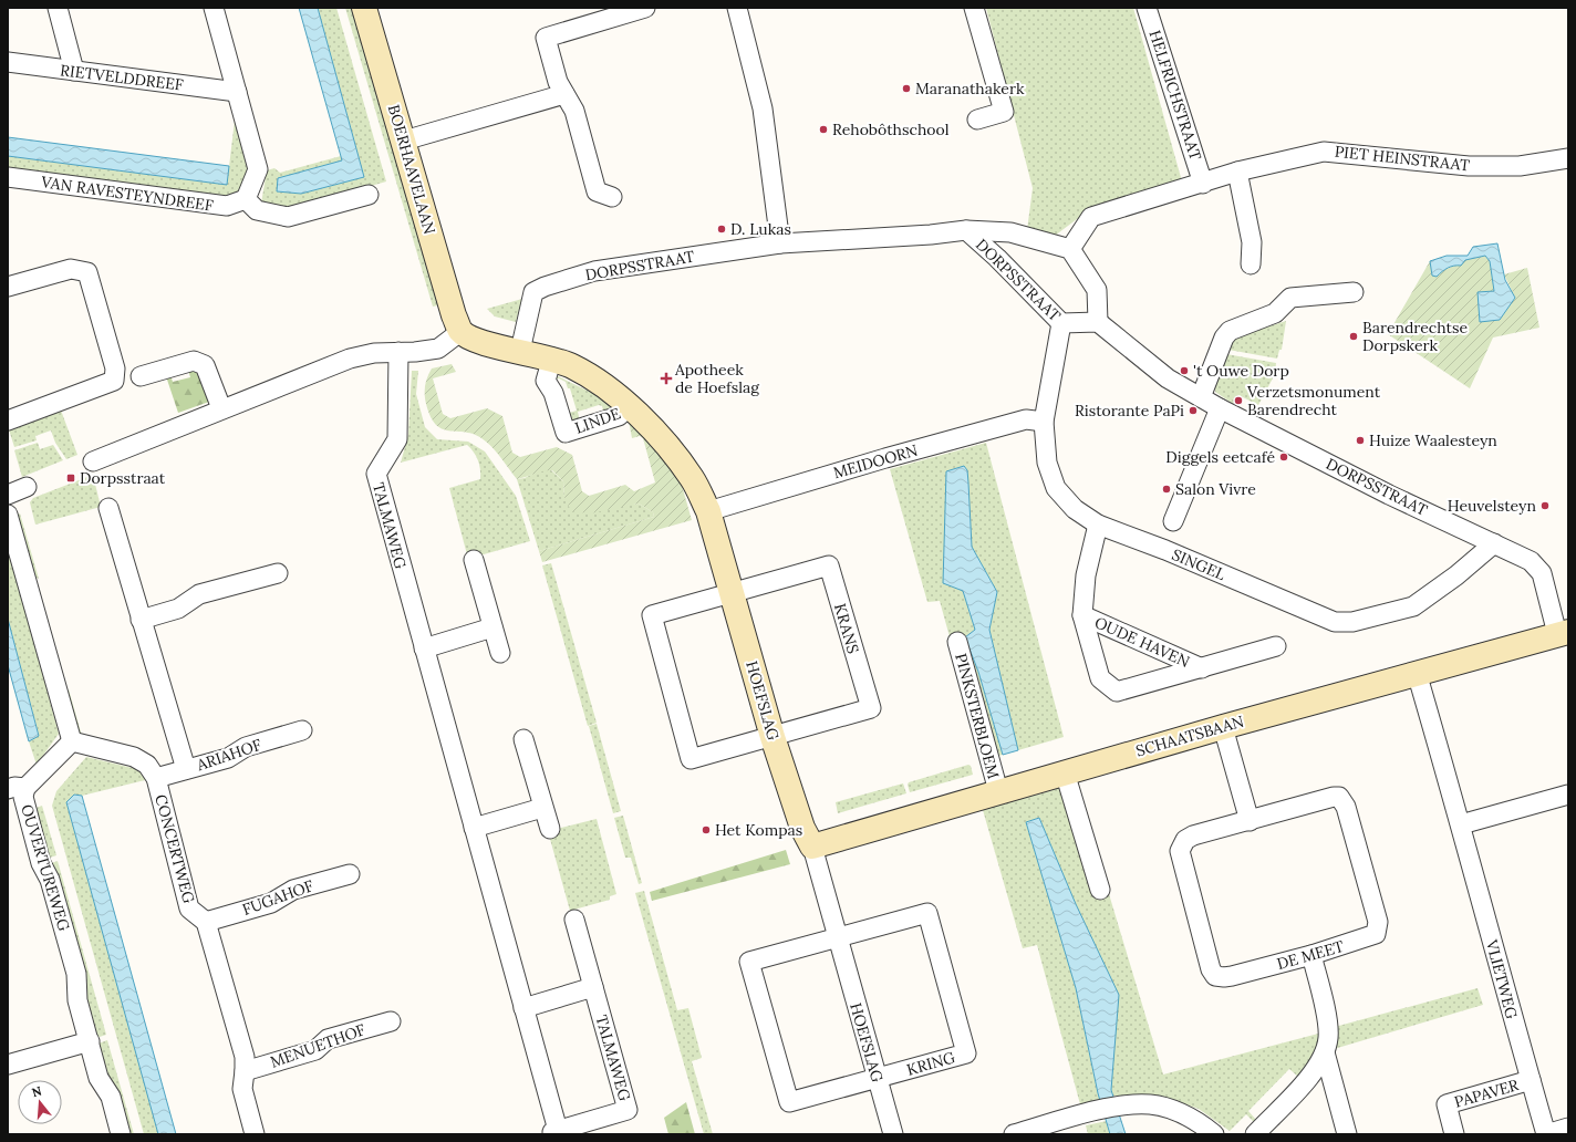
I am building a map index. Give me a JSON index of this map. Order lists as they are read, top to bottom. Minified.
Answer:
{"streets":{"street":["RIETVELDDREEF","HELFRICHSTRAAT","PIET HEINSTRAAT","BOERHAAVELAAN","VAN RAVESTEYNDREEF","DORPSSTRAAT","LINDE","MEIDOORN","TALMAWEG","SINGEL","KRANS","OUDE HAVEN","HOEFSLAG","PINKSTERBLOEM","SCHAATSBAAN","ARIAHOF","CONCERTWEG","OUVERTUREWEG","FUGAHOF","DE MEET","VLIETWEG","MENUETHOF","KRING","PAPAVER"]},"crossings":[["HELFRICHSTRAAT","PIET HEINSTRAAT"],["PIET HEINSTRAAT","DORPSSTRAAT"],["DORPSSTRAAT","SINGEL"],["DORPSSTRAAT","HOEFSLAG"],["DORPSSTRAAT","SCHAATSBAAN"],["LINDE","HOEFSLAG"],["MEIDOORN","SINGEL"],["MEIDOORN","HOEFSLAG"],["SINGEL","OUDE HAVEN"],["KRANS","HOEFSLAG"],["HOEFSLAG","SCHAATSBAAN"],["HOEFSLAG","KRING"],["PINKSTERBLOEM","SCHAATSBAAN"],["SCHAATSBAAN","VLIETWEG"],["ARIAHOF","CONCERTWEG"],["CONCERTWEG","OUVERTUREWEG"],["CONCERTWEG","FUGAHOF"],["CONCERTWEG","MENUETHOF"],["VLIETWEG","PAPAVER"]],"places":{"other":["Maranathakerk","Rehobôthschool","D. Lukas","Barendrechtse Dorpskerk","'t Ouwe Dorp","Verzetsmonument Barendrecht","Ristorante PaPi","Huize Waalesteyn","Diggels eetcafé","Salon Vivre","Heuvelsteyn","Het Kompas"],"health":["Apotheek de Hoefslag"],"transit":["Dorpsstraat"]},"north":"top"}
